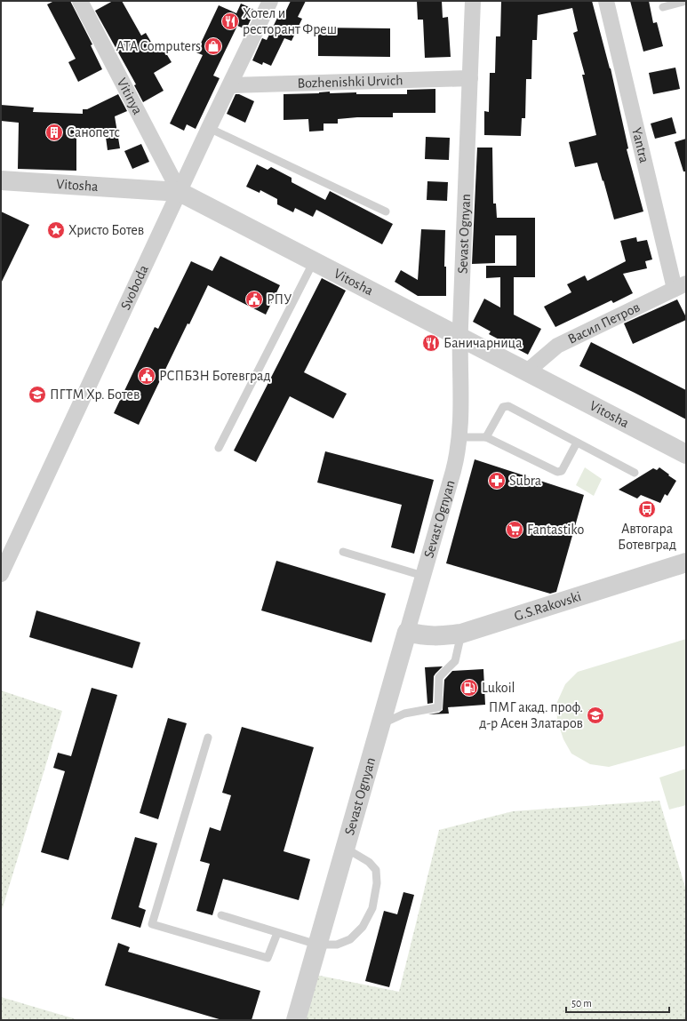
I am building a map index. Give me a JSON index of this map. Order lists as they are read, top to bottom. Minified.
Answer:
{"streets":{"street":["Bozhenishki Urvich","Vitinya","Yantra","Vitosha","Sevast Ognyan","Svoboda","Васил Петров","G.S.Rakovski"]},"crossings":[["Bozhenishki Urvich","Sevast Ognyan"],["Bozhenishki Urvich","Svoboda"],["Vitinya","Vitosha"],["Vitinya","Svoboda"],["Yantra","Васил Петров"],["Vitosha","Sevast Ognyan"],["Vitosha","Svoboda"],["Vitosha","Васил Петров"],["Sevast Ognyan","G.S.Rakovski"]],"places":{"restaurant":["Хотел и ресторант Фреш","Баничарница"],"shop":["ATA Computers"],"building":["Санопетс"],"place":["Христо Ботев"],"public building":["РПУ","РСПБЗН Ботевград"],"school or university":["ПГТМ Хр. Ботев","ПМГ акад. проф. д-р Асен Златаров"],"pharmacy":["Subra"],"bus stop":["Автогара Ботевград"],"supermarket":["Fantastiko"],"fuel station":["Lukoil"]},"scale_bar":"50 m"}
